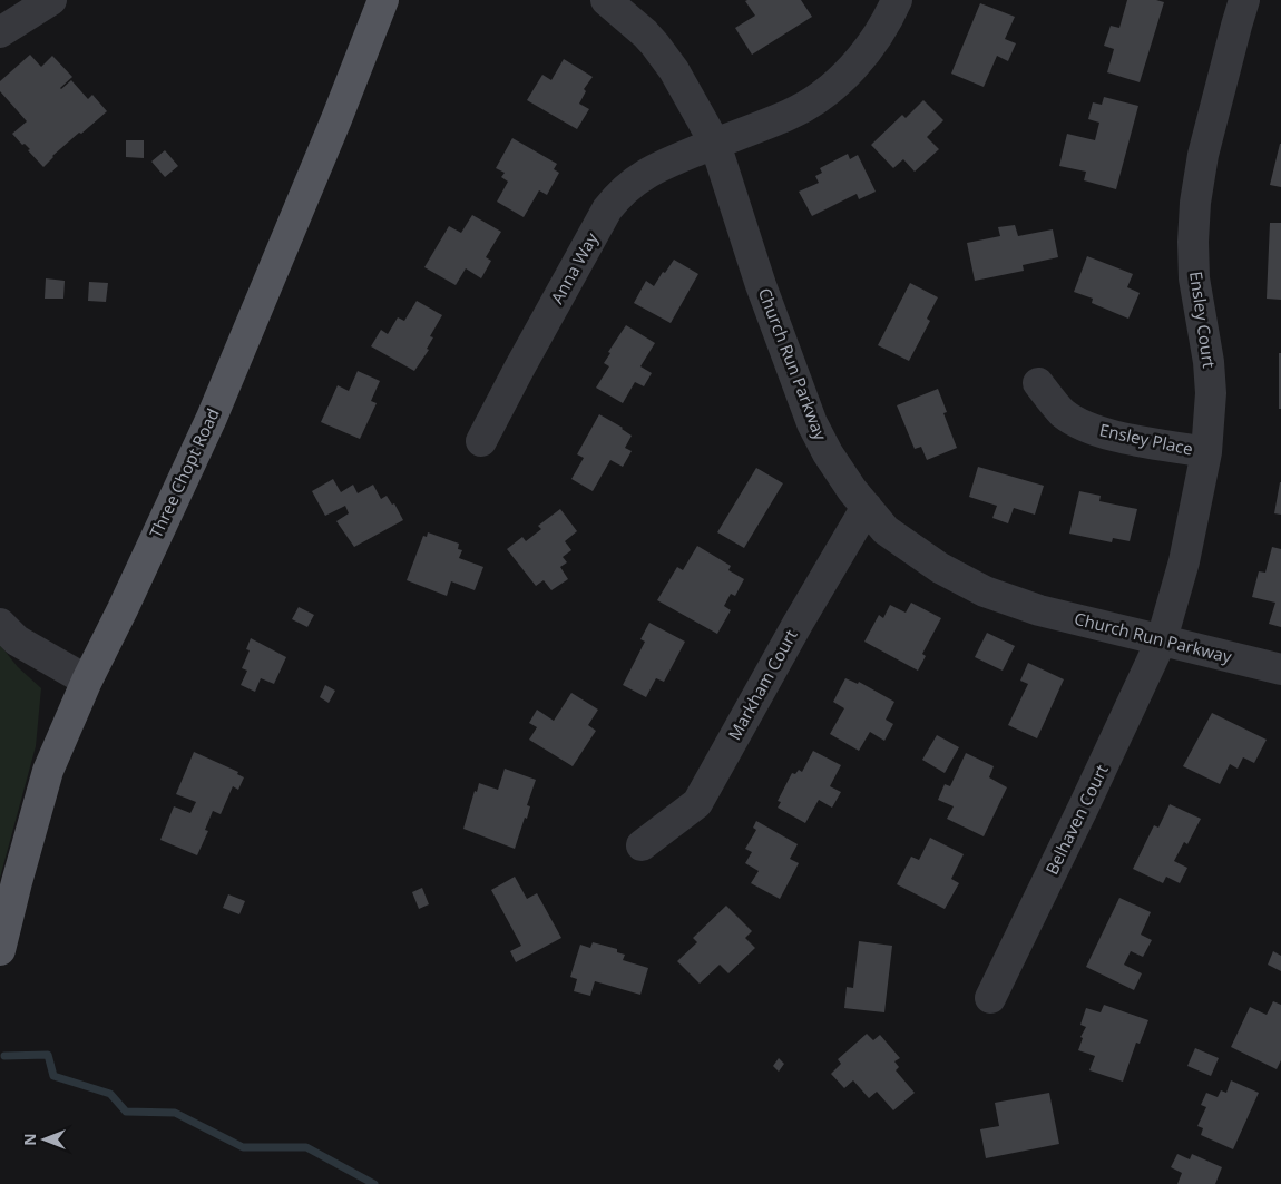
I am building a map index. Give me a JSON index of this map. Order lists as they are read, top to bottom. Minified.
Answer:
{"streets":{"main road":["Three Chopt Road"],"street":["Anna Way","Ensley Court","Church Run Parkway","Ensley Place","Markham Court","Belhaven Court"]},"crossings":[["Anna Way","Church Run Parkway"],["Ensley Court","Church Run Parkway"],["Ensley Court","Ensley Place"],["Ensley Court","Belhaven Court"],["Church Run Parkway","Markham Court"],["Church Run Parkway","Belhaven Court"]],"north":"left"}
